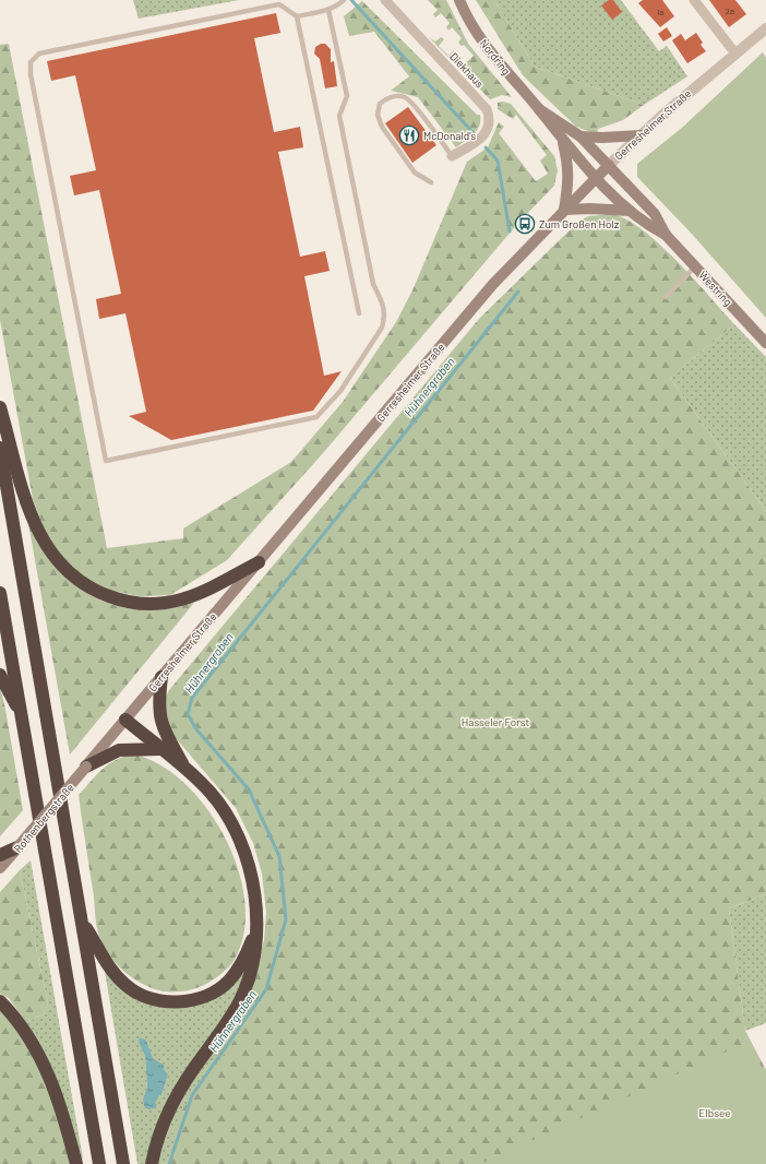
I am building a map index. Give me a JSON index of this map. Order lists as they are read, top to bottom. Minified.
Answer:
{"streets":{"main road":["Nordring","Gerresheimer Straße","Westring","Rothenbergstraße"],"street":["Diekhaus"]},"crossings":[["Nordring","Gerresheimer Straße"],["Nordring","Westring"],["Gerresheimer Straße","Westring"],["Gerresheimer Straße","Rothenbergstraße"]],"water":["Hühnergraben"],"parks":["Hasseler Forst","Elbsee"],"places":{"restaurant":["McDonald's"],"bus stop":["Zum Großen Holz"]},"house_numbers":["2a","1a"]}
